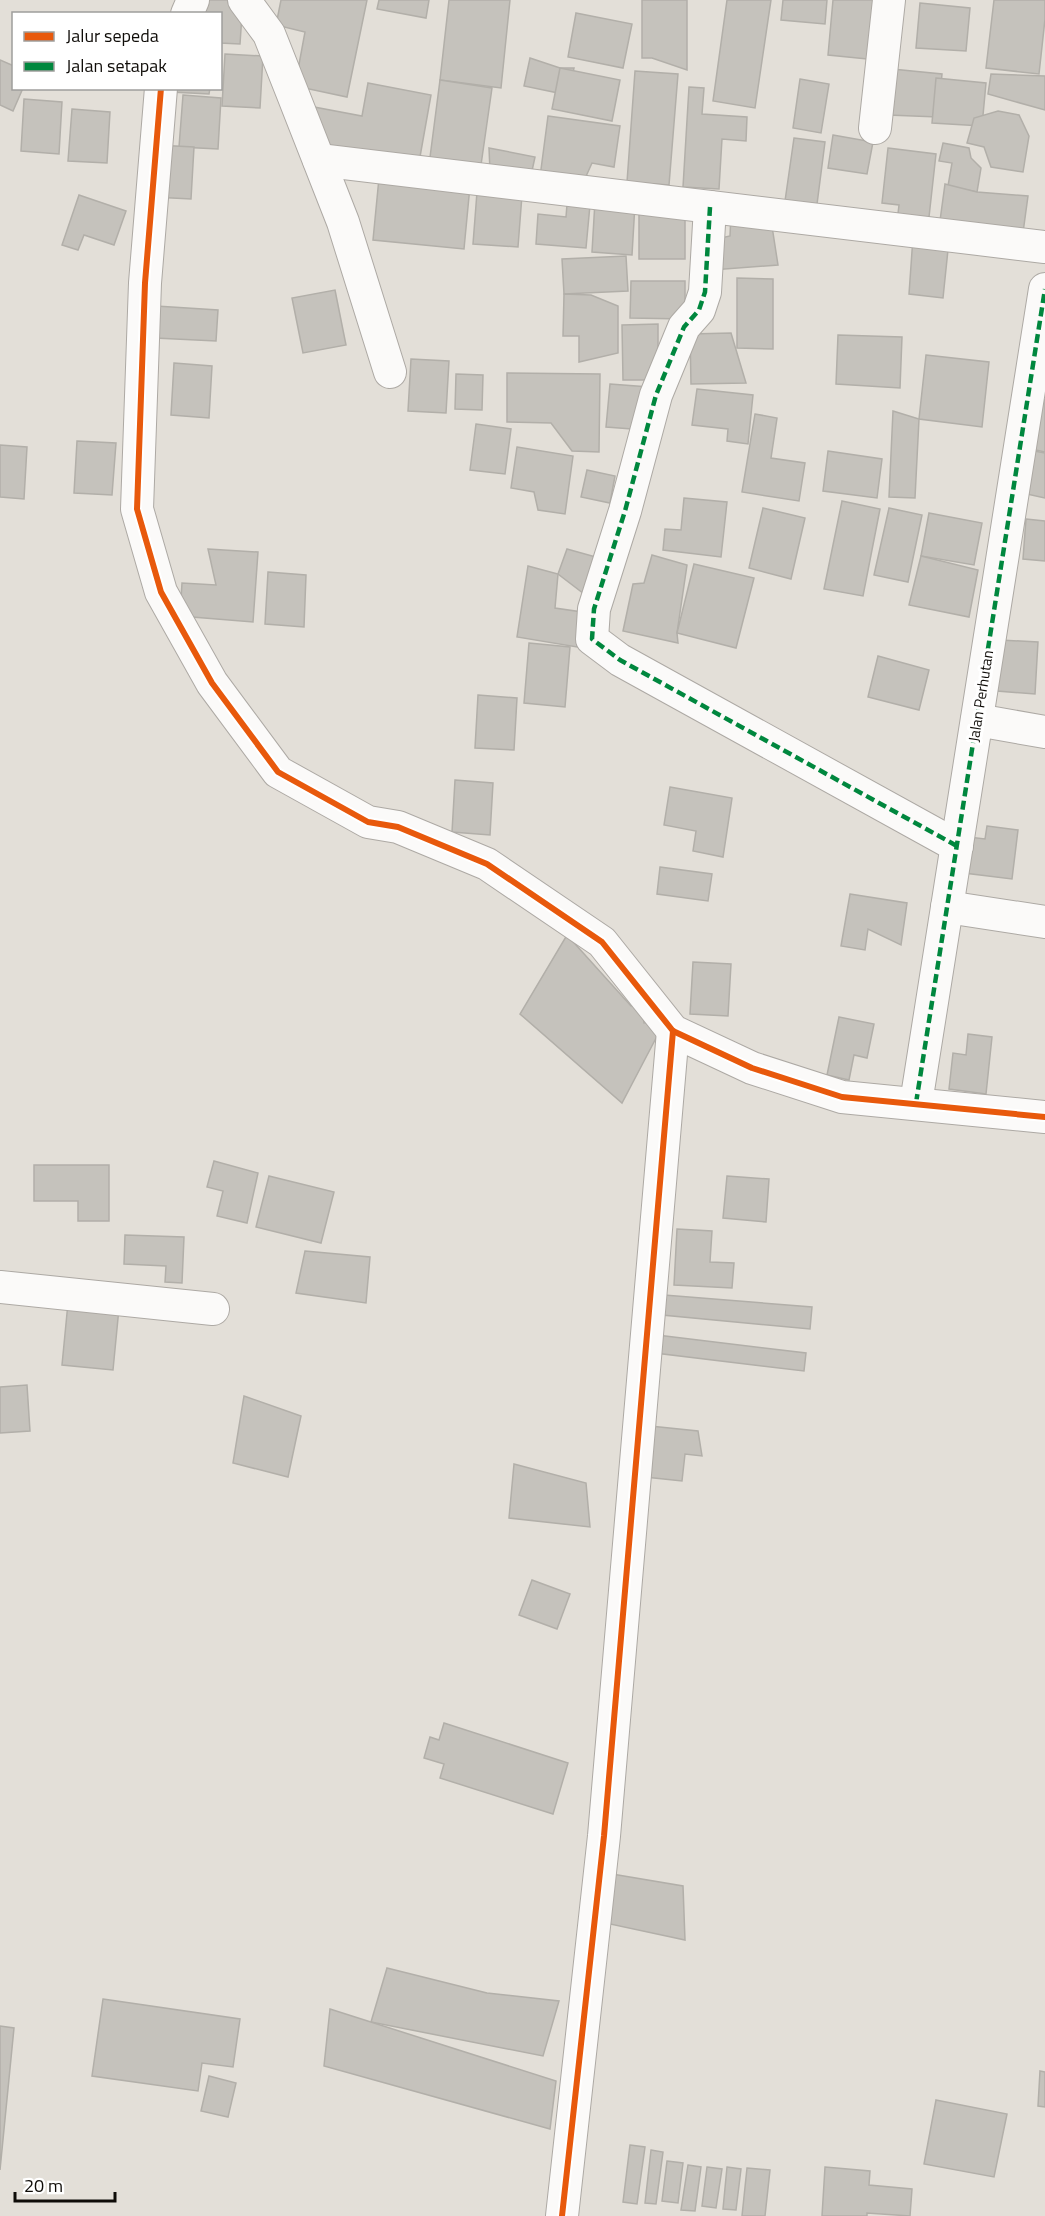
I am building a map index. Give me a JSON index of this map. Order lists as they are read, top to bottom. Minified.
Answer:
{"streets":{"street":["Jalan Perhutan"]},"legend":["Jalur sepeda","Jalan setapak"],"scale_bar":"20 m"}
